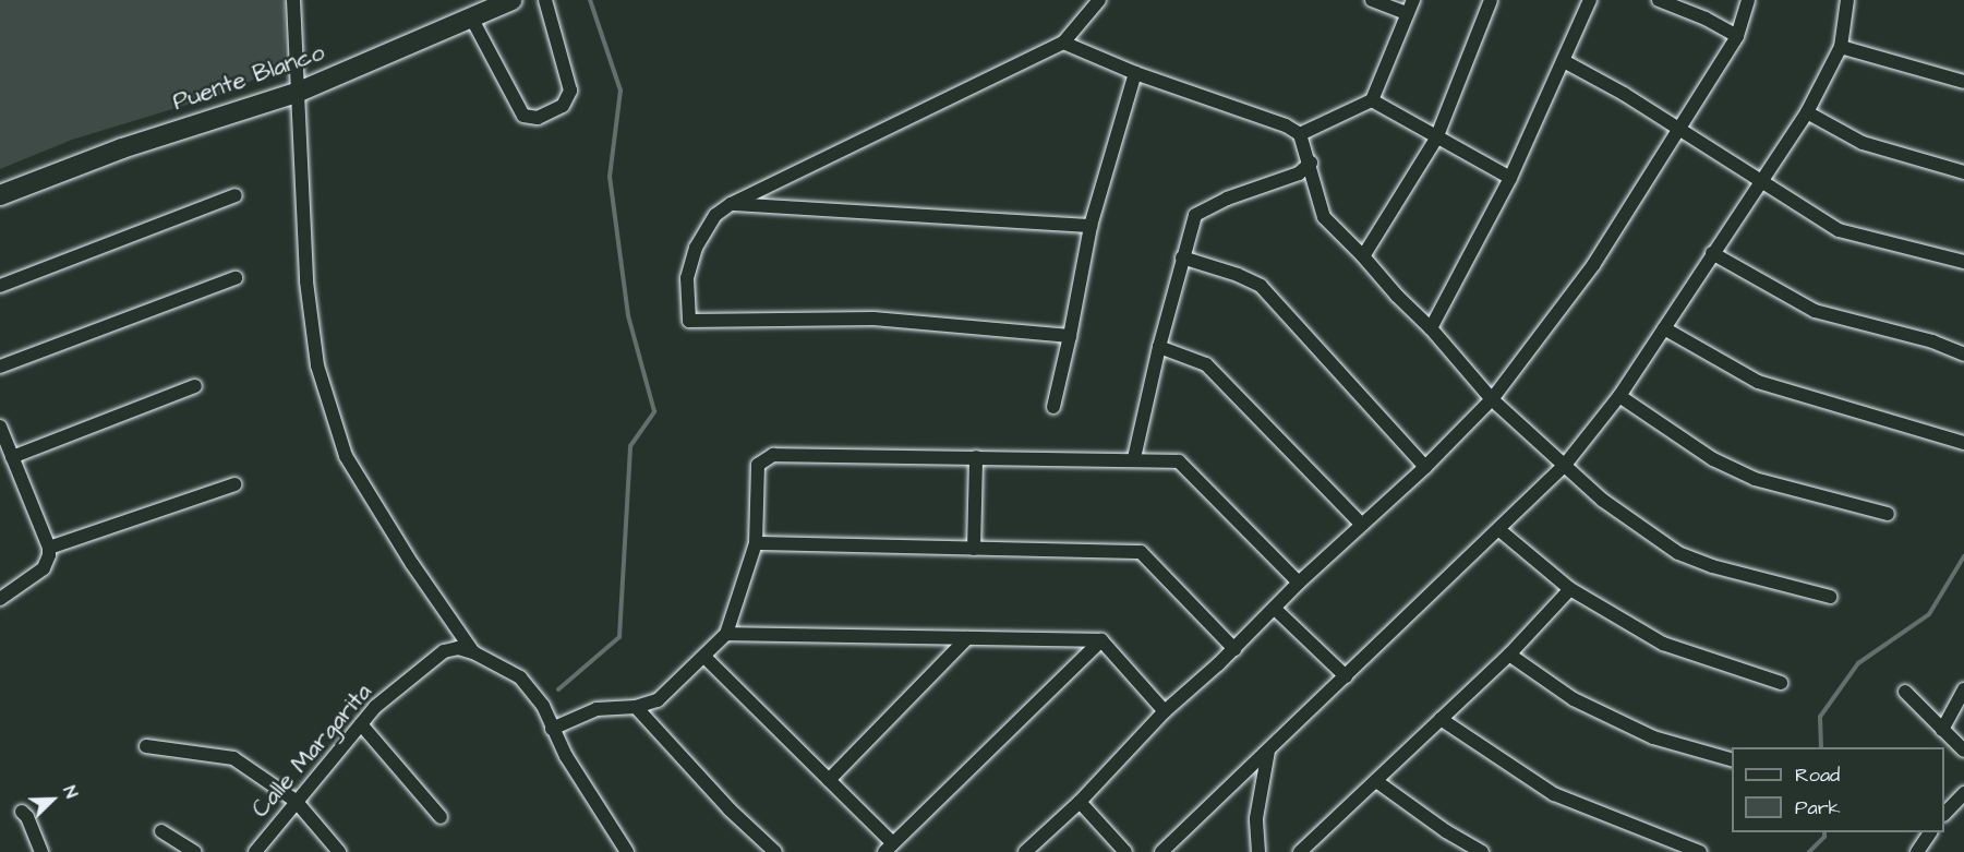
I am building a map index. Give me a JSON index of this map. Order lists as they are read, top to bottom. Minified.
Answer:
{"streets":{"street":["Puente Blanco","Calle Margarita"]},"legend":["Road","Park"],"north":"top right"}
